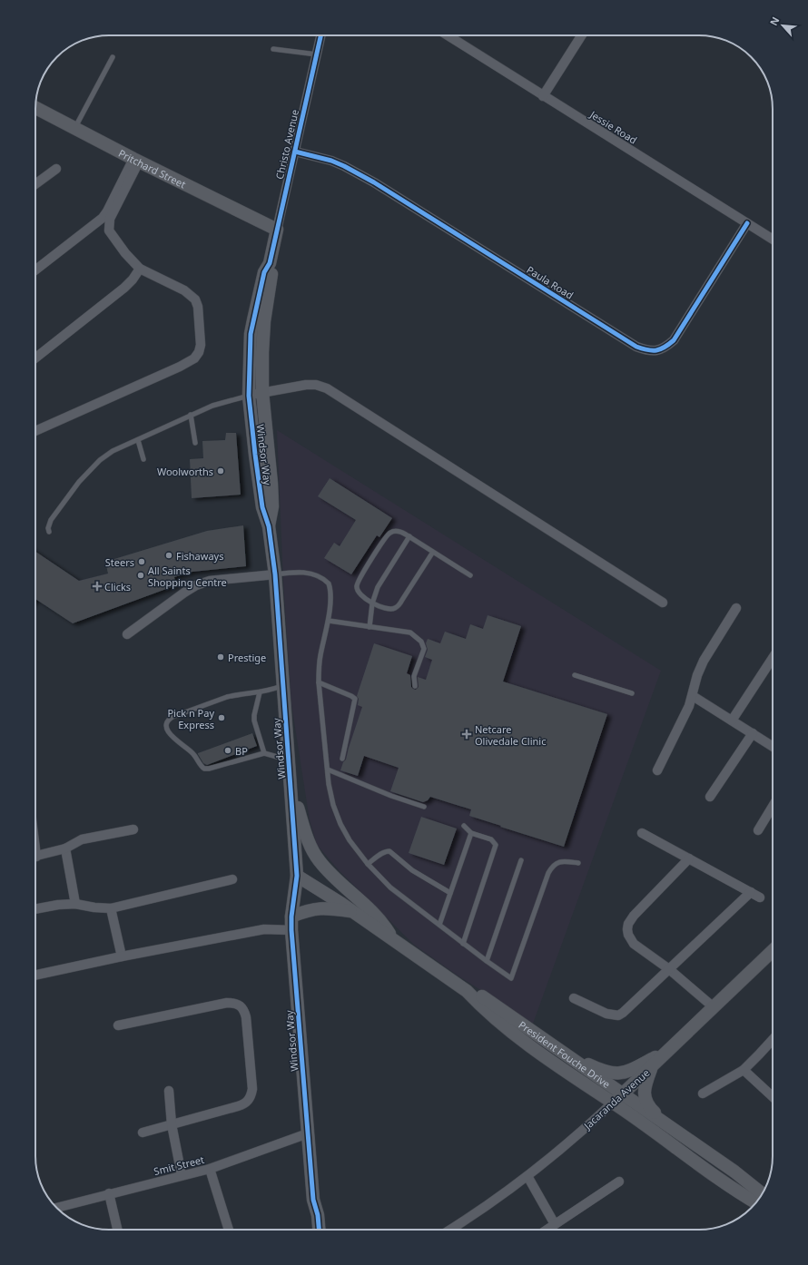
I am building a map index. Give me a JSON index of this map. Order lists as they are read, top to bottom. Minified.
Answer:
{"streets":{"street":["Jessie Road","Christo Avenue","Pritchard Street","Paula Road","Windsor Way","President Fouche Drive","Jacaranda Avenue","Smit Street"]},"crossings":[["Jessie Road","Paula Road"],["Christo Avenue","Pritchard Street"],["Christo Avenue","Paula Road"],["Christo Avenue","Windsor Way"],["Windsor Way","President Fouche Drive"],["Windsor Way","Smit Street"],["President Fouche Drive","Jacaranda Avenue"]],"places":{"other":["Woolworths","Fishaways","Steers","All Saints Shopping Centre","Prestige","Pick n Pay Express","BP"],"health":["Clicks","Netcare Olivedale Clinic"]},"north":"top left"}
